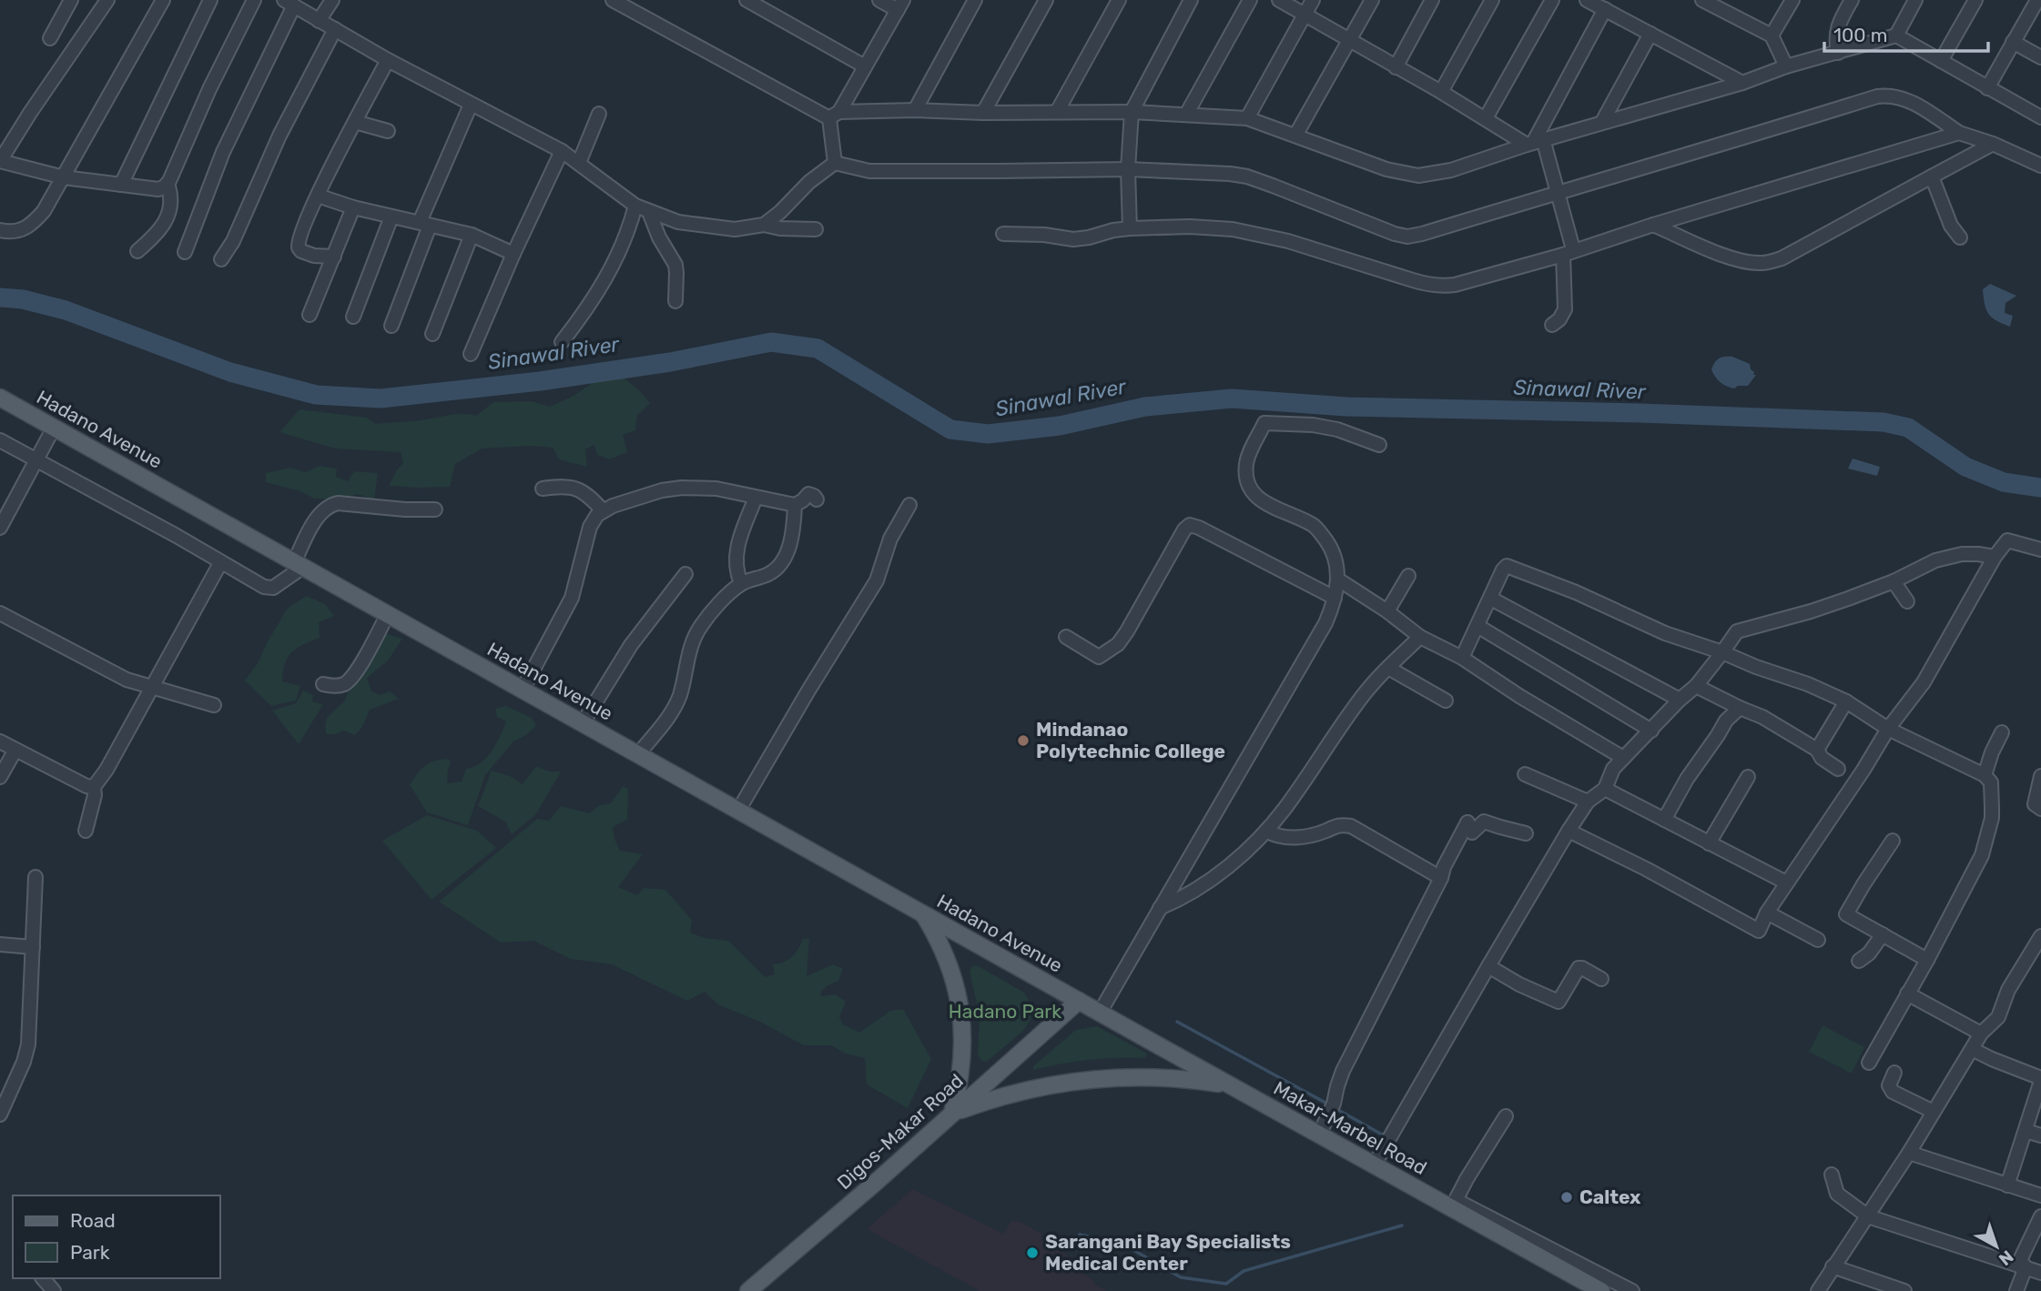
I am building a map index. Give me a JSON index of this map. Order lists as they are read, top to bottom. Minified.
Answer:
{"streets":{"main road":["Hadano Avenue","Makar-Marbel Road","Digos-Makar Road"]},"crossings":[["Hadano Avenue","Makar-Marbel Road"],["Hadano Avenue","Digos-Makar Road"],["Makar-Marbel Road","Digos-Makar Road"]],"water":["Sinawal River"],"parks":["Hadano Park"],"places":["Mindanao Polytechnic College","Caltex","Sarangani Bay Specialists Medical Center"],"legend":["Road","Park"],"scale_bar":"100 m","north":"bottom right"}
